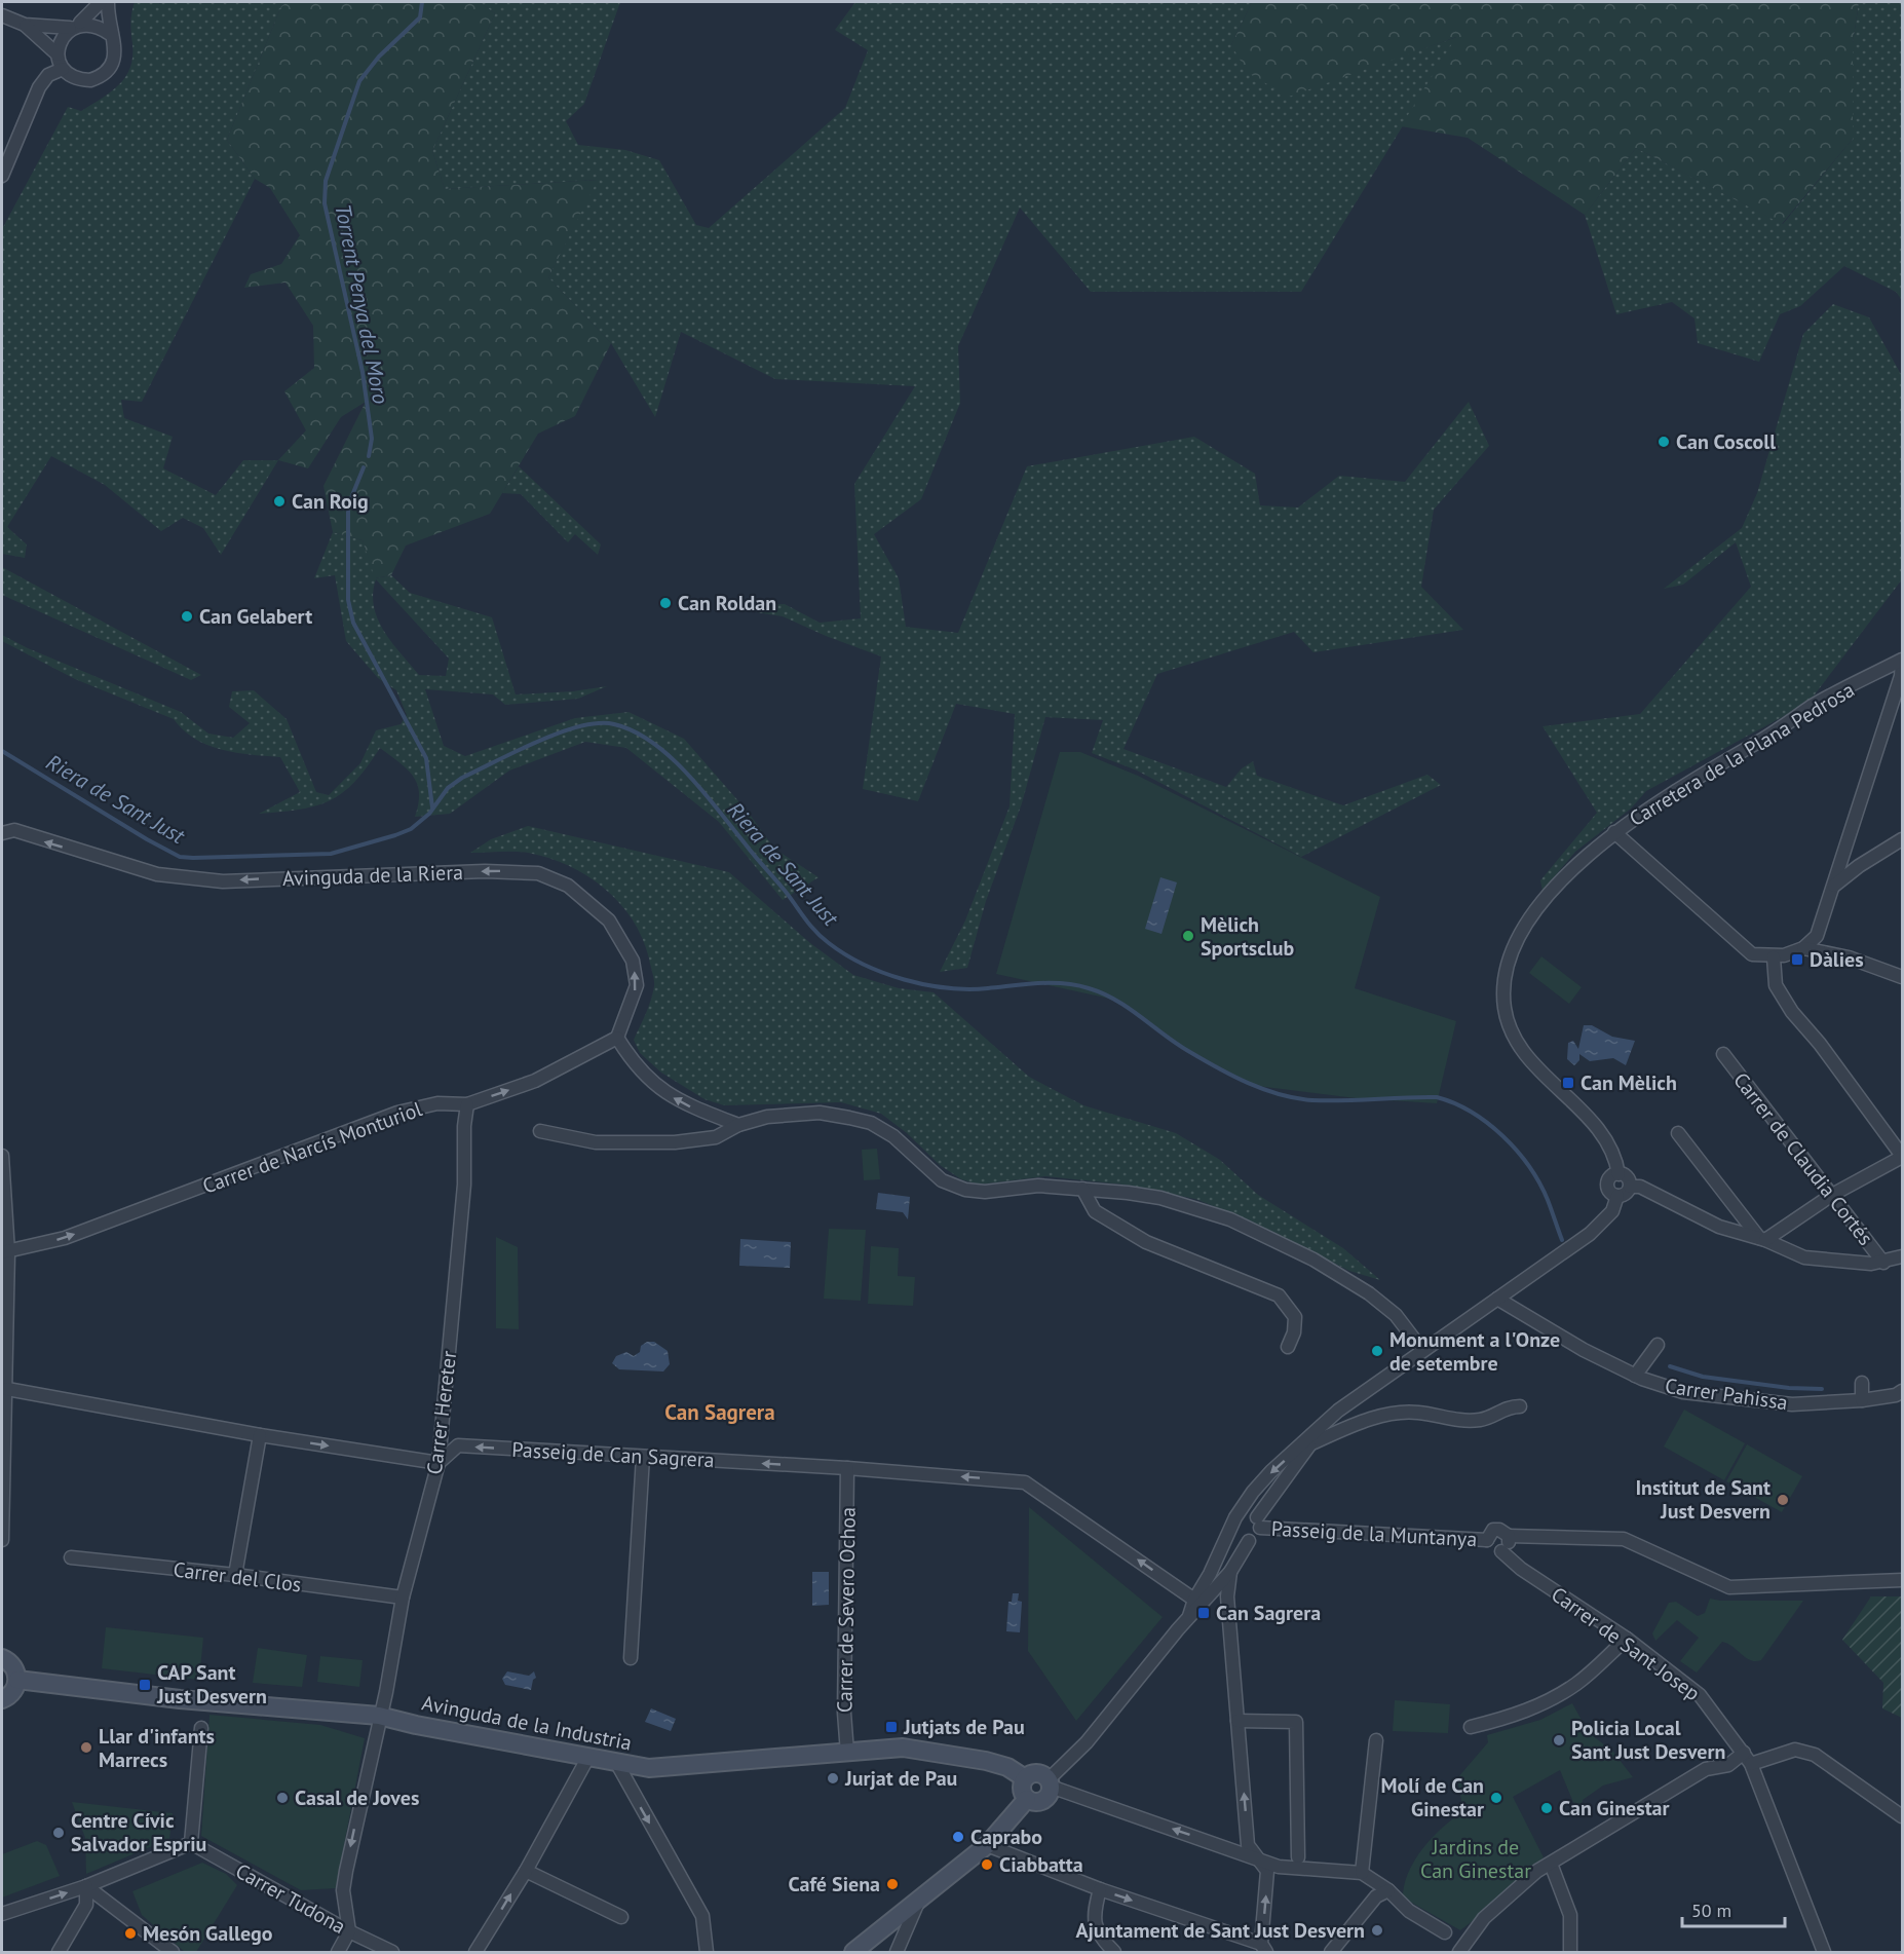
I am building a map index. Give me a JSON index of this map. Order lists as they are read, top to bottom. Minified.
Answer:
{"streets":{"street":["Carretera de la Plana Pedrosa","Avinguda de la Riera","Carrer de Narcís Monturiol","Carrer de Claudia Cortés","Carrer Pahissa","Carrer Hereter","Passeig de Can Sagrera","Passeig de la Muntanya","Carrer del Clos","Carrer de Severo Ochoa","Carrer de Sant Josep","Avinguda de la Industria","Carrer Tudona"]},"crossings":[["Avinguda de la Riera","Carrer de Narcís Monturiol"],["Carrer de Narcís Monturiol","Carrer Hereter"],["Carrer Hereter","Passeig de Can Sagrera"],["Carrer Hereter","Carrer del Clos"],["Carrer Hereter","Avinguda de la Industria"],["Carrer Hereter","Carrer Tudona"],["Passeig de Can Sagrera","Carrer de Severo Ochoa"],["Passeig de la Muntanya","Carrer de Sant Josep"],["Carrer de Severo Ochoa","Avinguda de la Industria"]],"one_way":["Avinguda de la Riera","Carrer de Narcís Monturiol","Passeig de Can Sagrera"],"districts":["Can Sagrera"],"water":["Torrent Penya del Moro","Riera de Sant Just"],"parks":["Jardins de Can Ginestar"],"places":{"other":["Can Coscoll","Can Roig","Can Roldan","Can Gelabert","Mèlich Sportsclub","Monument a l'Onze de setembre","Institut de Sant Just Desvern","Policia Local Sant Just Desvern","Llar d'infants Marrecs","Jurjat de Pau","Casal de Joves","Molí de Can Ginestar","Can Ginestar","Centre Cívic Salvador Espriu","Caprabo","Ciabbatta","Café Siena","Ajuntament de Sant Just Desvern","Mesón Gallego"],"transit":["Dàlies","Can Mèlich","Can Sagrera","CAP Sant Just Desvern","Jutjats de Pau"]},"scale_bar":"50 m"}
